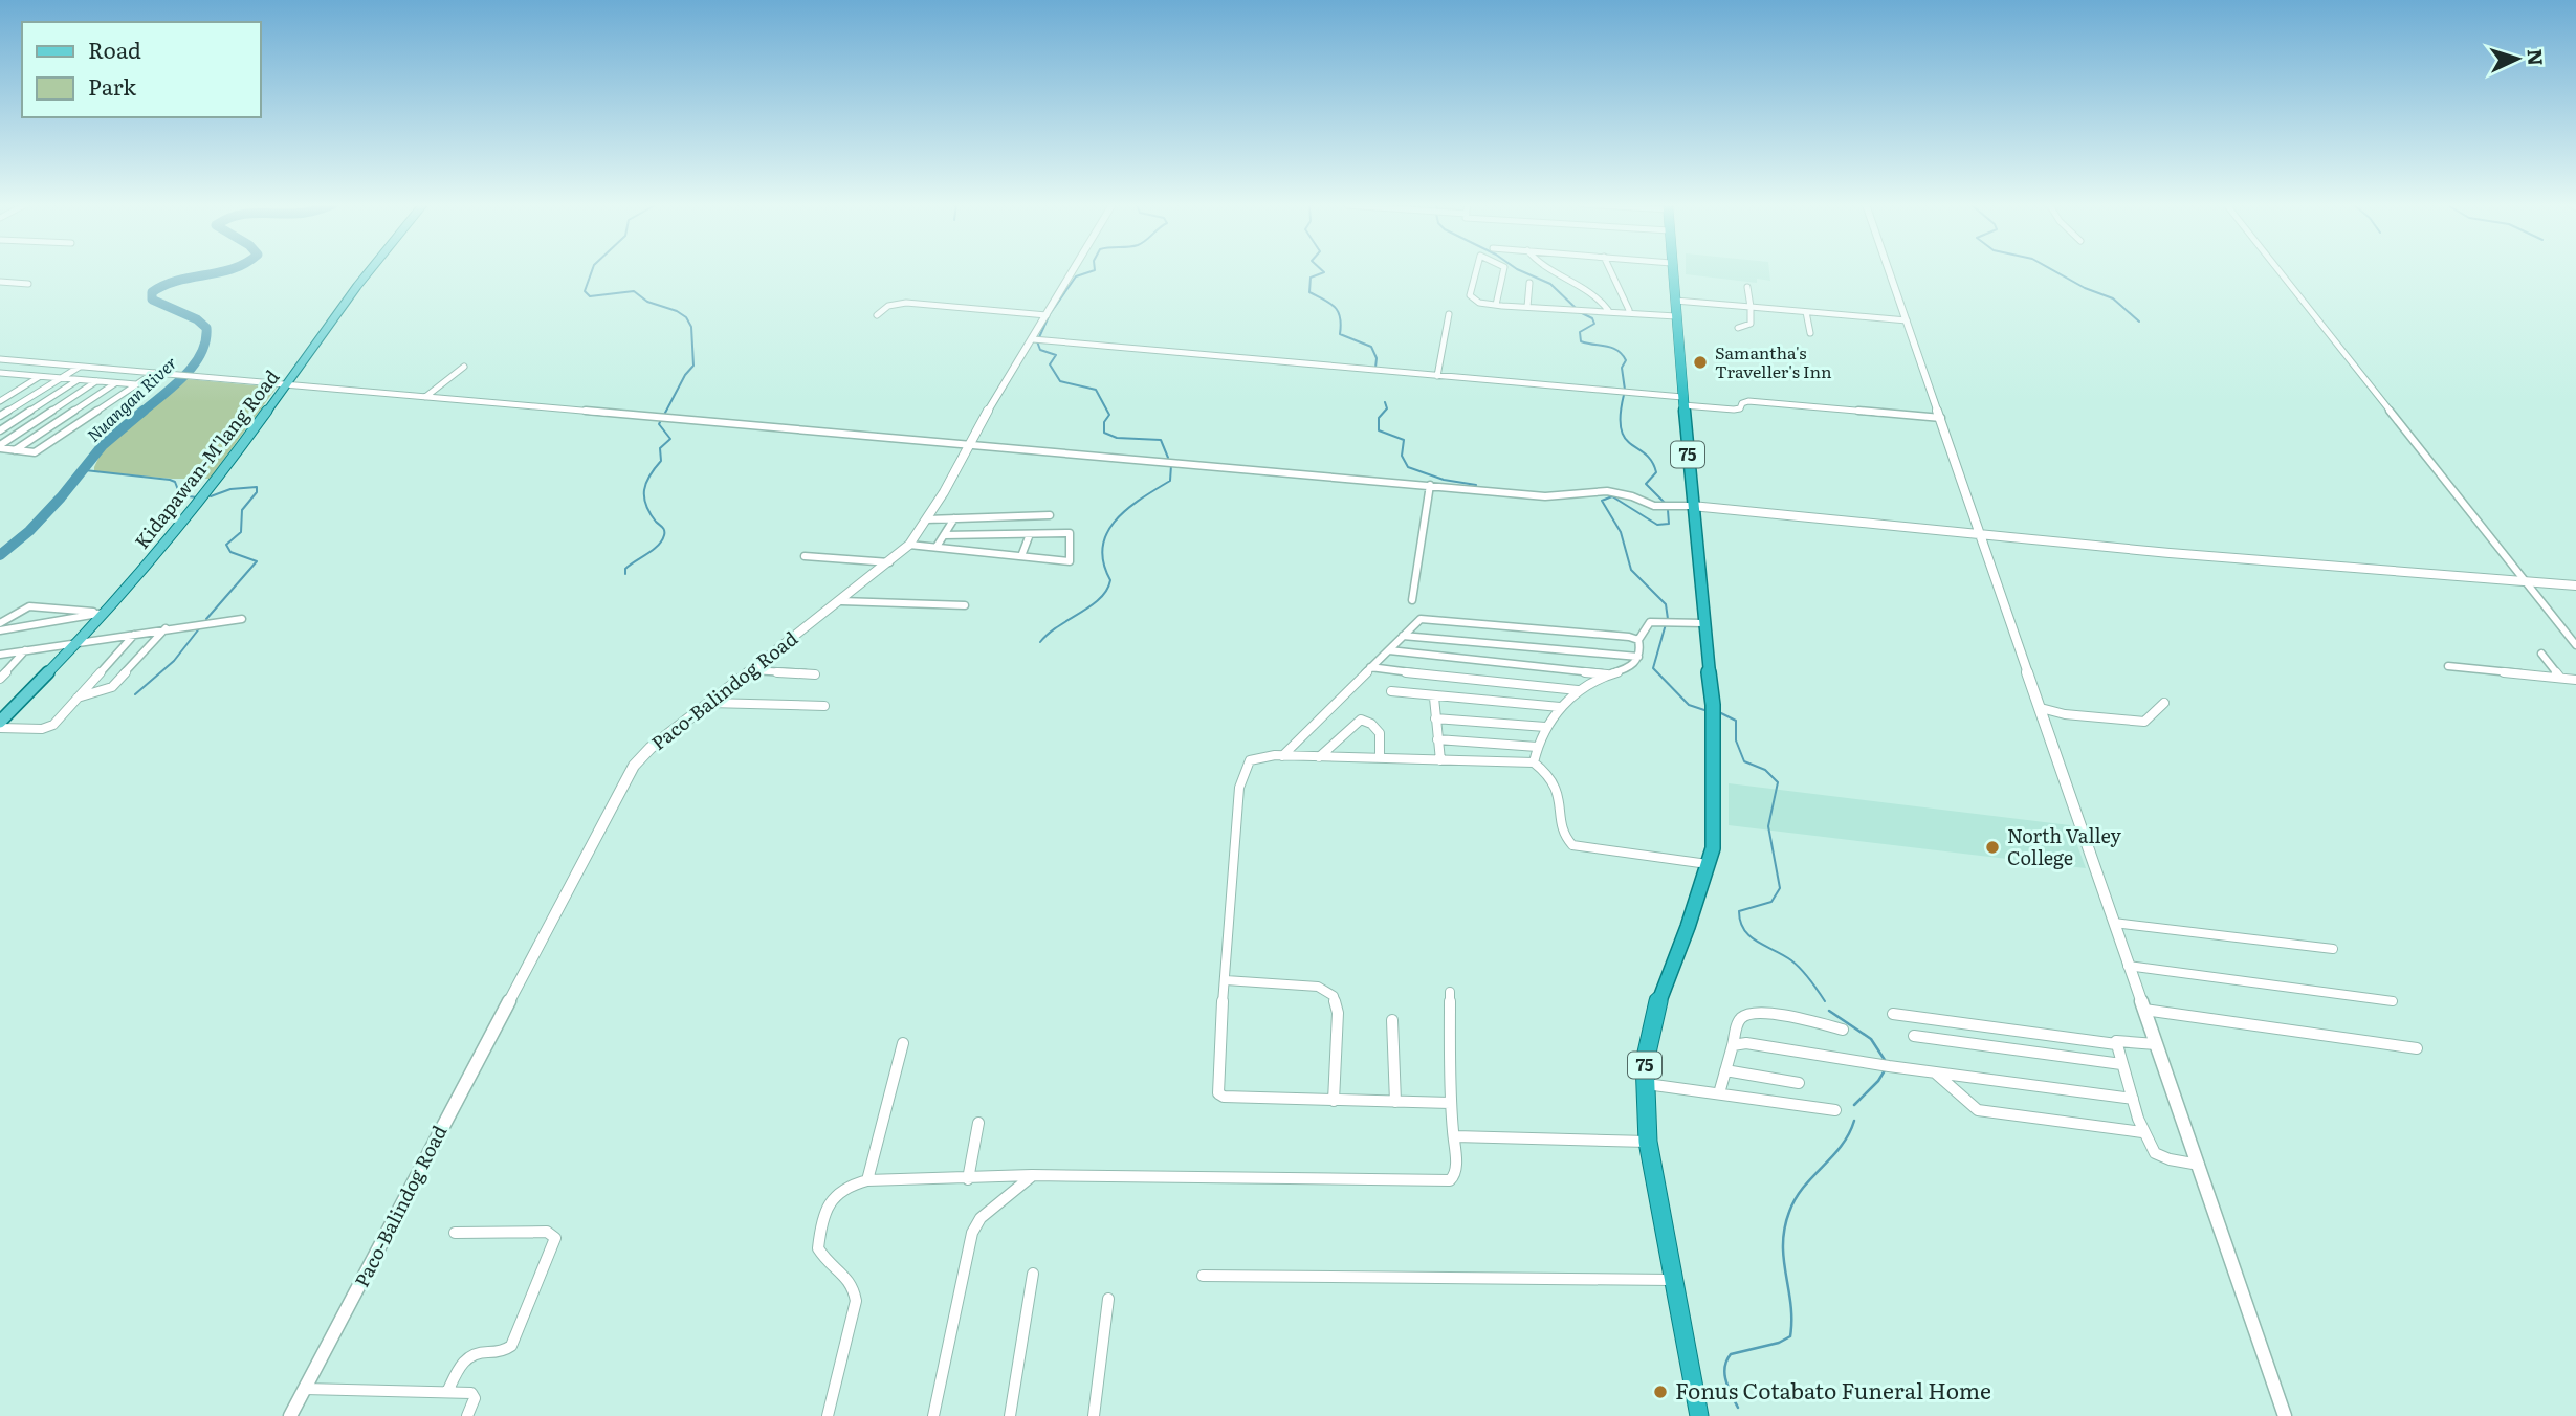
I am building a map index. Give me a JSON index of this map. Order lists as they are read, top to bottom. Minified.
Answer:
{"streets":{"highway":["75"],"main road":["Kidapawan-M'lang Road"],"street":["Paco-Balindog Road"]},"water":["Nuangan River"],"places":["Samantha's Traveller's Inn","North Valley College","Fonus Cotabato Funeral Home"],"legend":["Road","Park"],"north":"right"}
